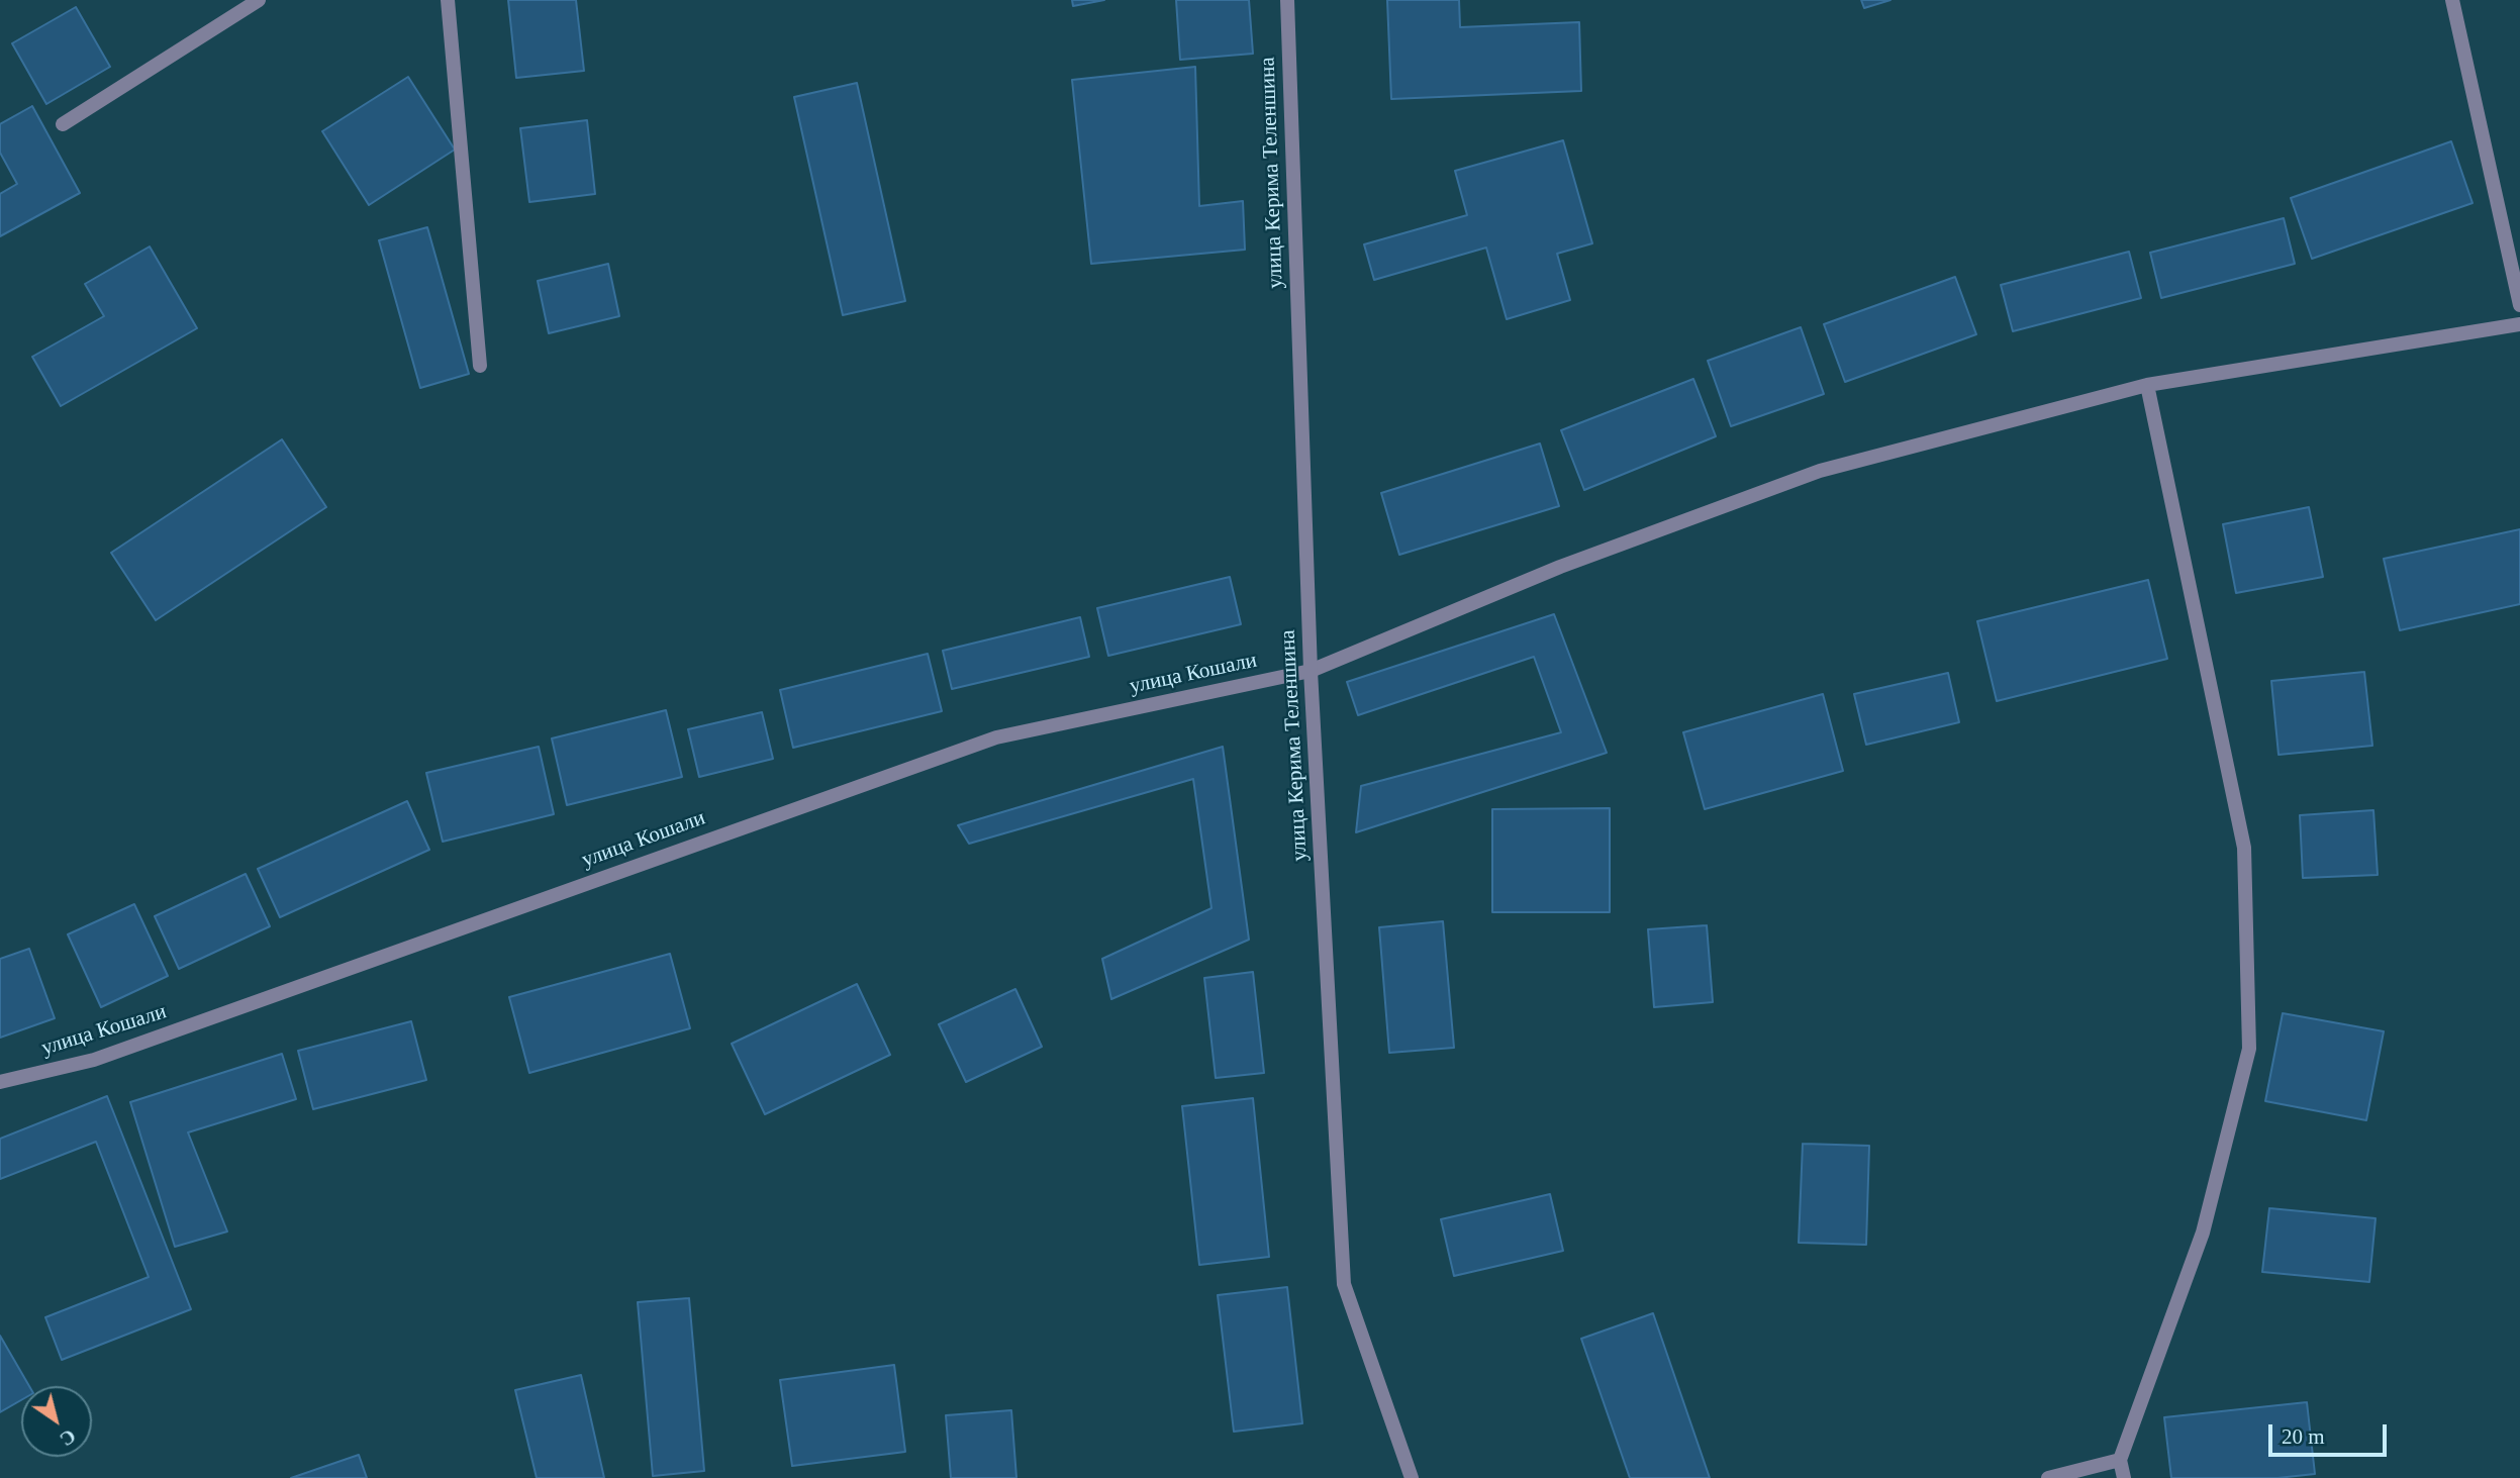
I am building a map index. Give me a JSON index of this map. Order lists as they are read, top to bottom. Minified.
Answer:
{"streets":{"street":["улица Керима Теленшина","улица Кошали"]},"crossings":[["улица Керима Теленшина","улица Кошали"]],"scale_bar":"20 m","north":"bottom right"}
